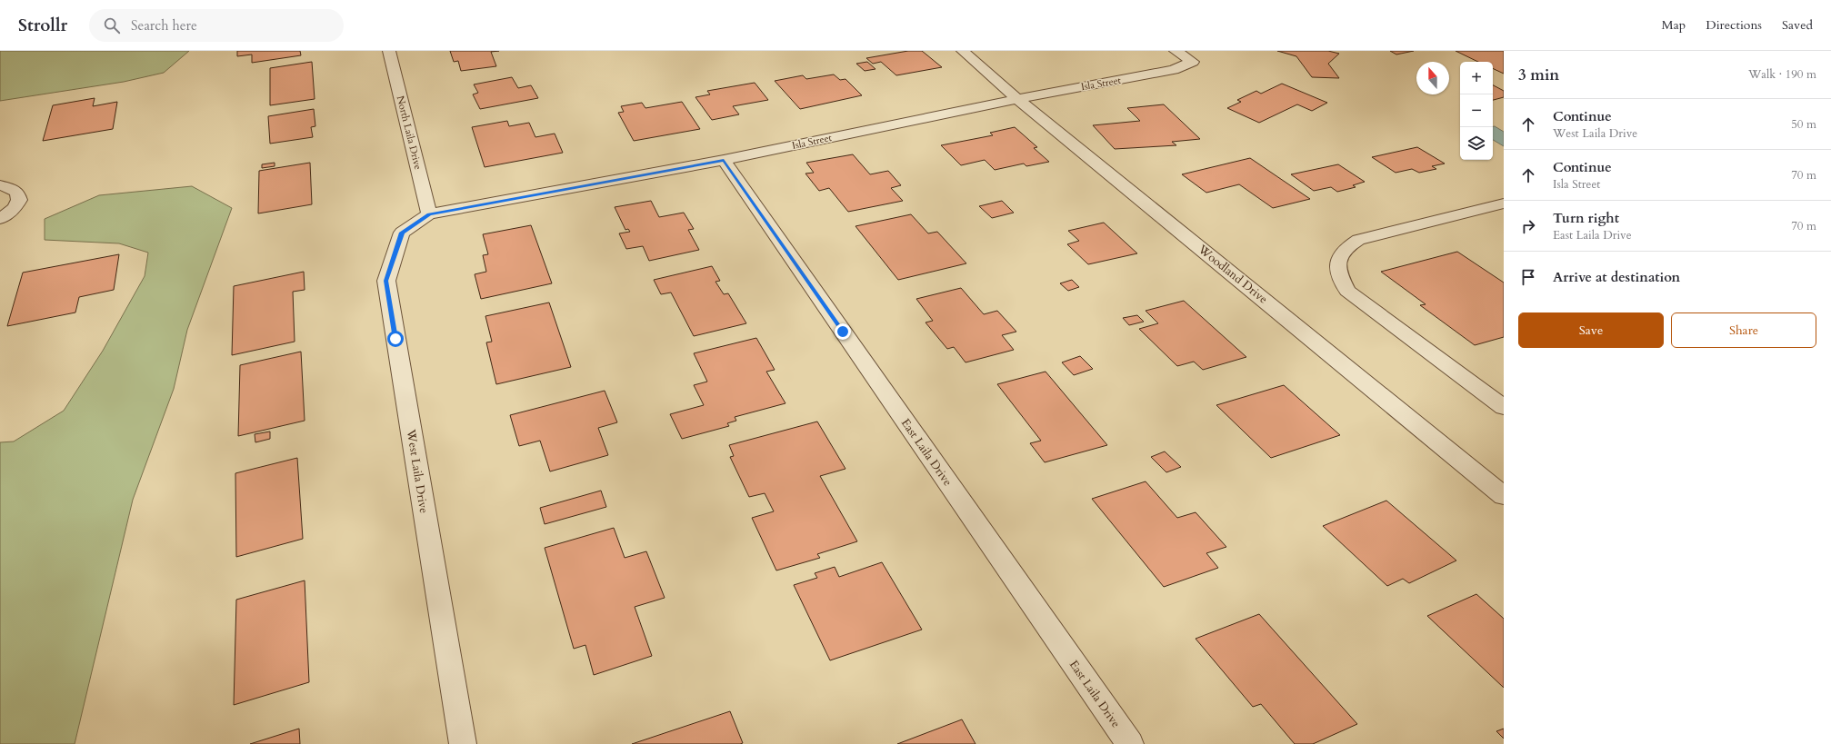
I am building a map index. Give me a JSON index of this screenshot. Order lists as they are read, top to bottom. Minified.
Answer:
{"streets":{"street":["Isla Street","North Laila Drive","Woodland Drive","East Laila Drive","West Laila Drive"]},"crossings":[["Isla Street","North Laila Drive"],["Isla Street","Woodland Drive"],["Isla Street","East Laila Drive"],["Isla Street","West Laila Drive"],["North Laila Drive","West Laila Drive"]],"north":"top","page":{"header":"Strollr","search":"Search here","nav":["Map","Directions","Saved"],"heading":["3 min","Walk · 190 m"],"map_buttons":["+","−"],"list":[["Continue","West Laila Drive","50 m"],["Continue","Isla Street","70 m"],["Turn right","East Laila Drive","70 m"],"Arrive at destination"],"buttons":["Save","Share"]}}
